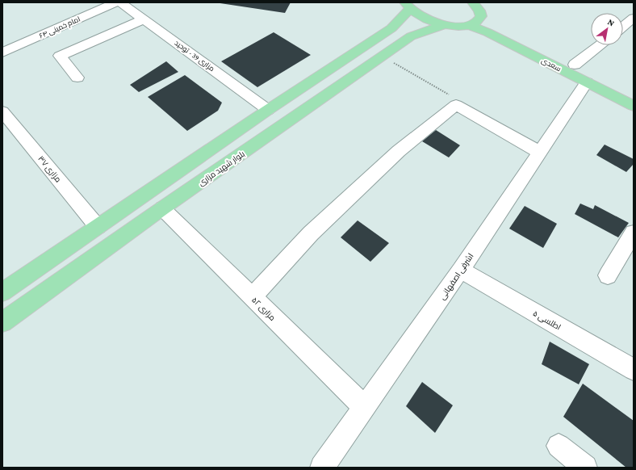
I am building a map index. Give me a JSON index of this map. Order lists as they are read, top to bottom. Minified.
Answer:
{"streets":{"main road":["سعدی","بلوار شهید مزاری"],"street":["امام خمینی ۶۴","مزاری 39 - توحید","مزاری ۳۷","اشرفی اصفهانی","مزاری ۵۲","اطلسی ۵"]},"crossings":[["سعدی","بلوار شهید مزاری"],["سعدی","اشرفی اصفهانی"],["بلوار شهید مزاری","مزاری ۵۲"],["اشرفی اصفهانی","مزاری ۵۲"],["اشرفی اصفهانی","اطلسی ۵"]],"north":"top right"}
